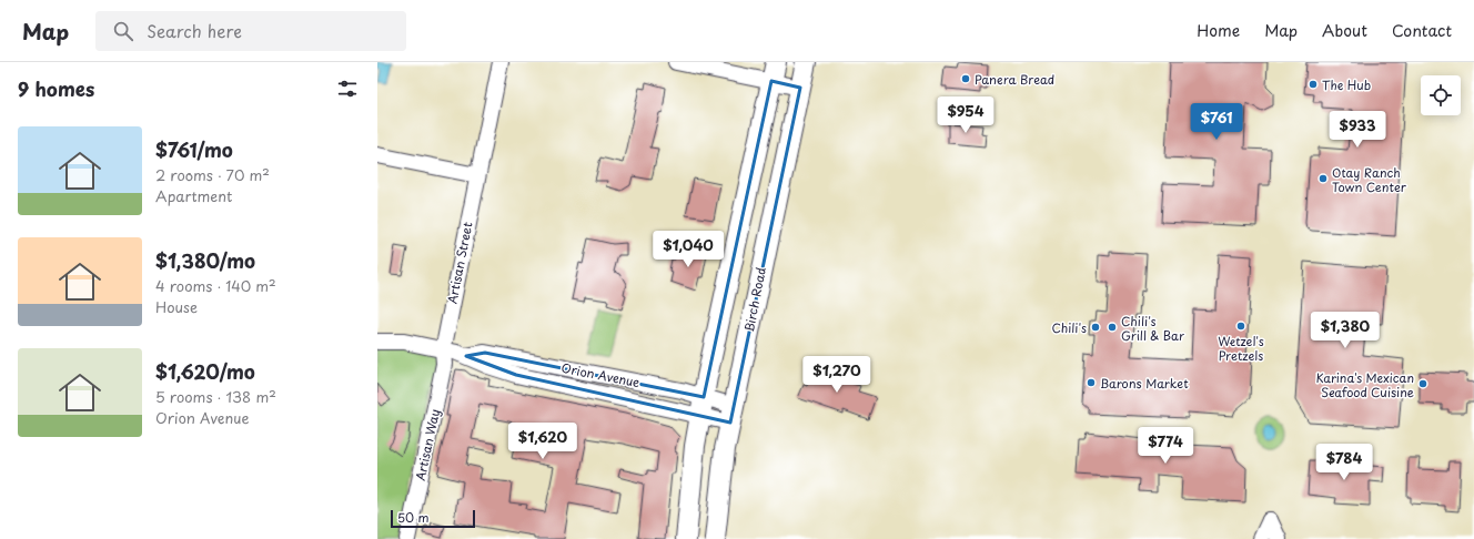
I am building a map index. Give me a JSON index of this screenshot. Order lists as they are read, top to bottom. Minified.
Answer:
{"streets":{"main road":["Birch Road"],"street":["Artisan Street","Orion Avenue","Artisan Way"]},"crossings":[["Artisan Street","Orion Avenue"],["Artisan Street","Artisan Way"],["Birch Road","Orion Avenue"],["Orion Avenue","Artisan Way"]],"places":["Panera Bread","The Hub","Otay Ranch Town Center","Wetzel's Pretzels","Chili's","Chili's Grill & Bar","Barons Market","Karina's Mexican Seafood Cuisine"],"scale_bar":"50 m","page":{"header":"Map","search":"Search here","nav":["Home","Map","About","Contact"],"heading":"9 homes","price":["$954","$761","$933","$1,040","$1,380","$1,270","$1,620","$774","$784"],"list":[{"name":"$761/mo","note":"2 rooms · 70 m² · Apartment"},{"name":"$1,380/mo","note":"4 rooms · 140 m² · House"},{"name":"$1,620/mo","note":"5 rooms · 138 m² · Orion Avenue"}],"scale":"50 m"}}
